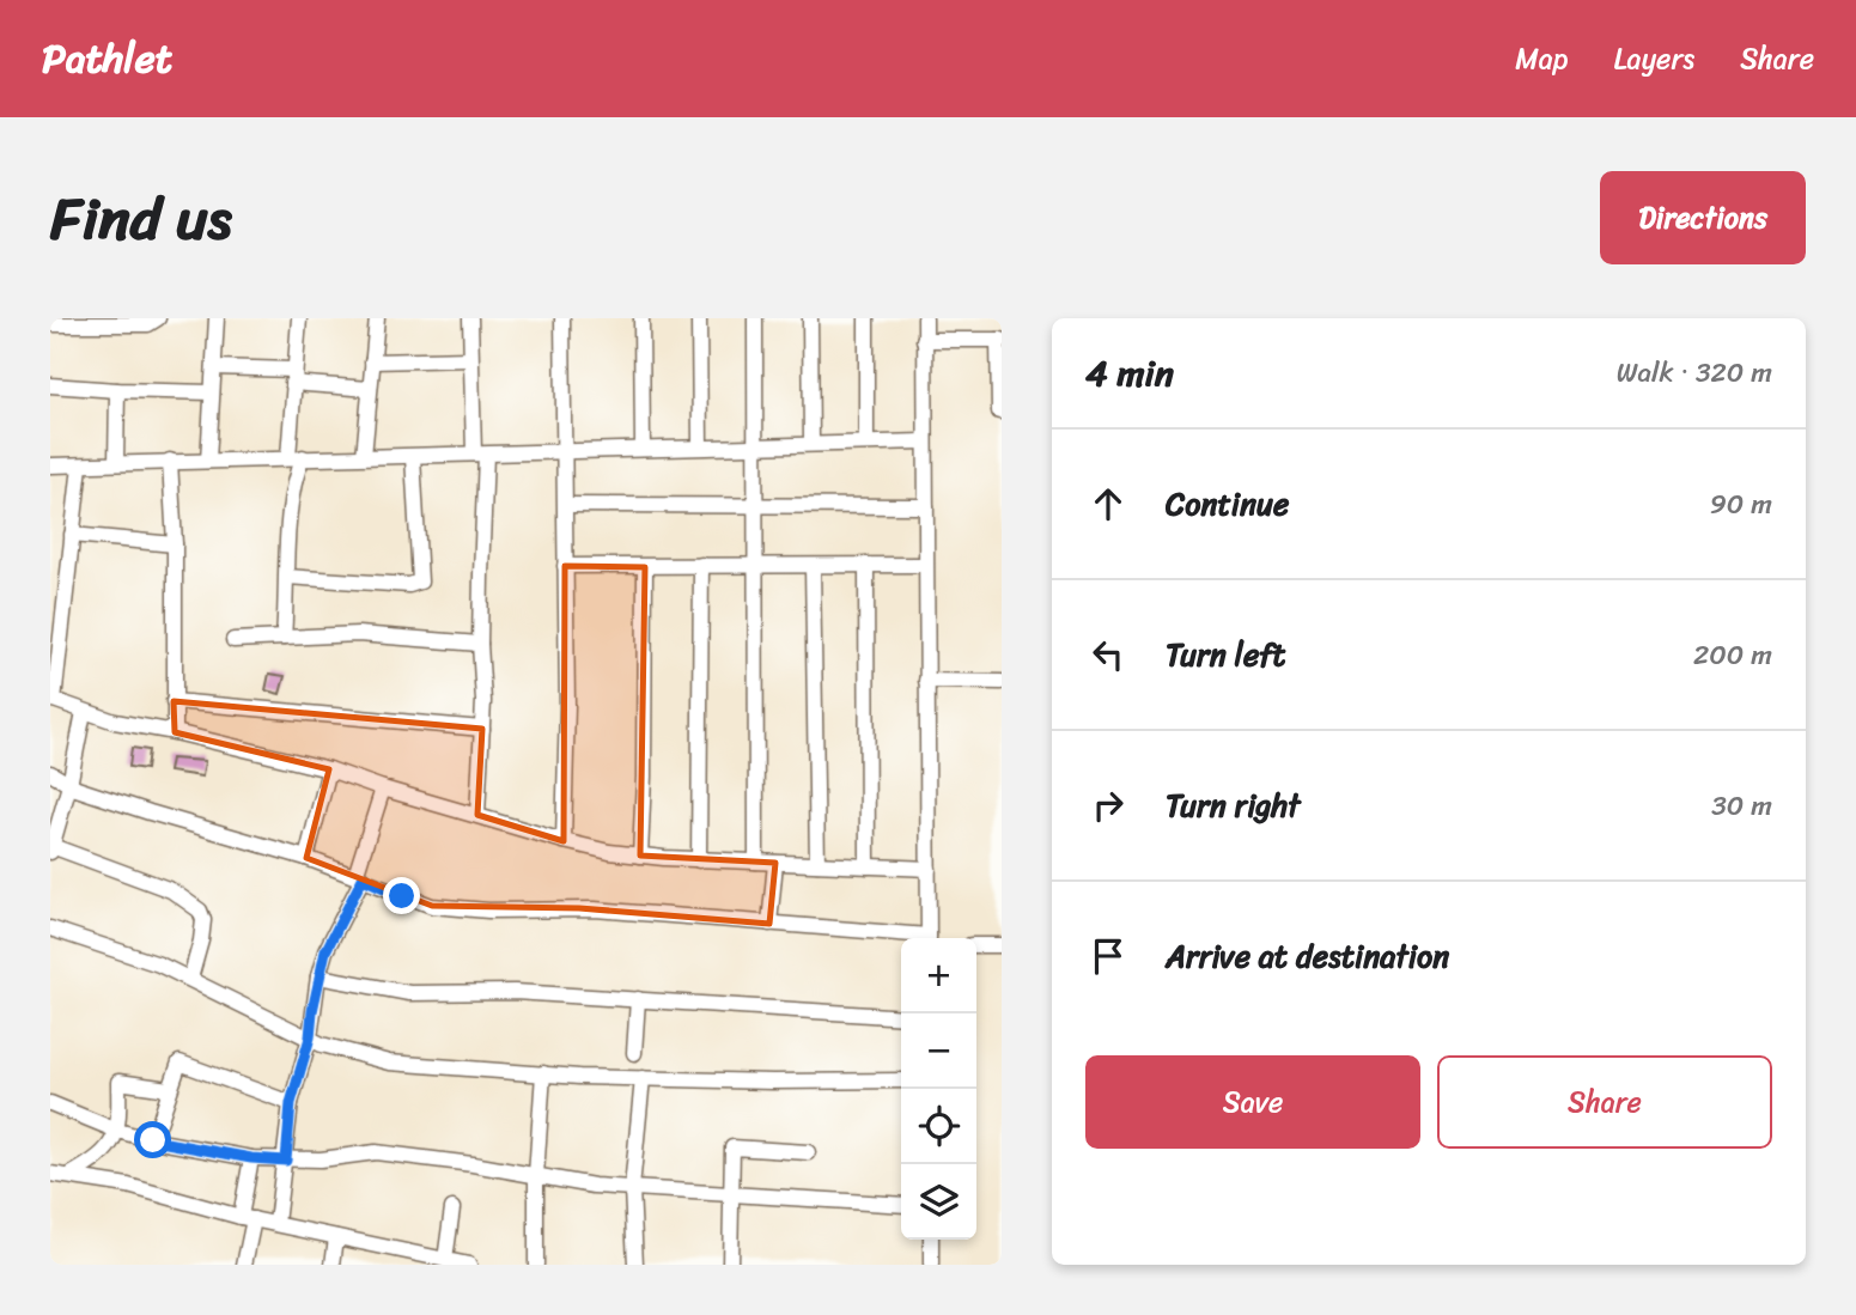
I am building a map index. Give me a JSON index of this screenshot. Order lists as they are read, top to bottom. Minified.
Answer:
{"page":{"header":"Pathlet","nav":["Map","Layers","Share"],"title":"Find us","buttons":["Directions",["Save","Share"]],"heading":["4 min","Walk · 320 m"],"list":[["Continue","90 m"],["Turn left","200 m"],["Turn right","30 m"],"Arrive at destination"],"map_buttons":["+","−"]}}
